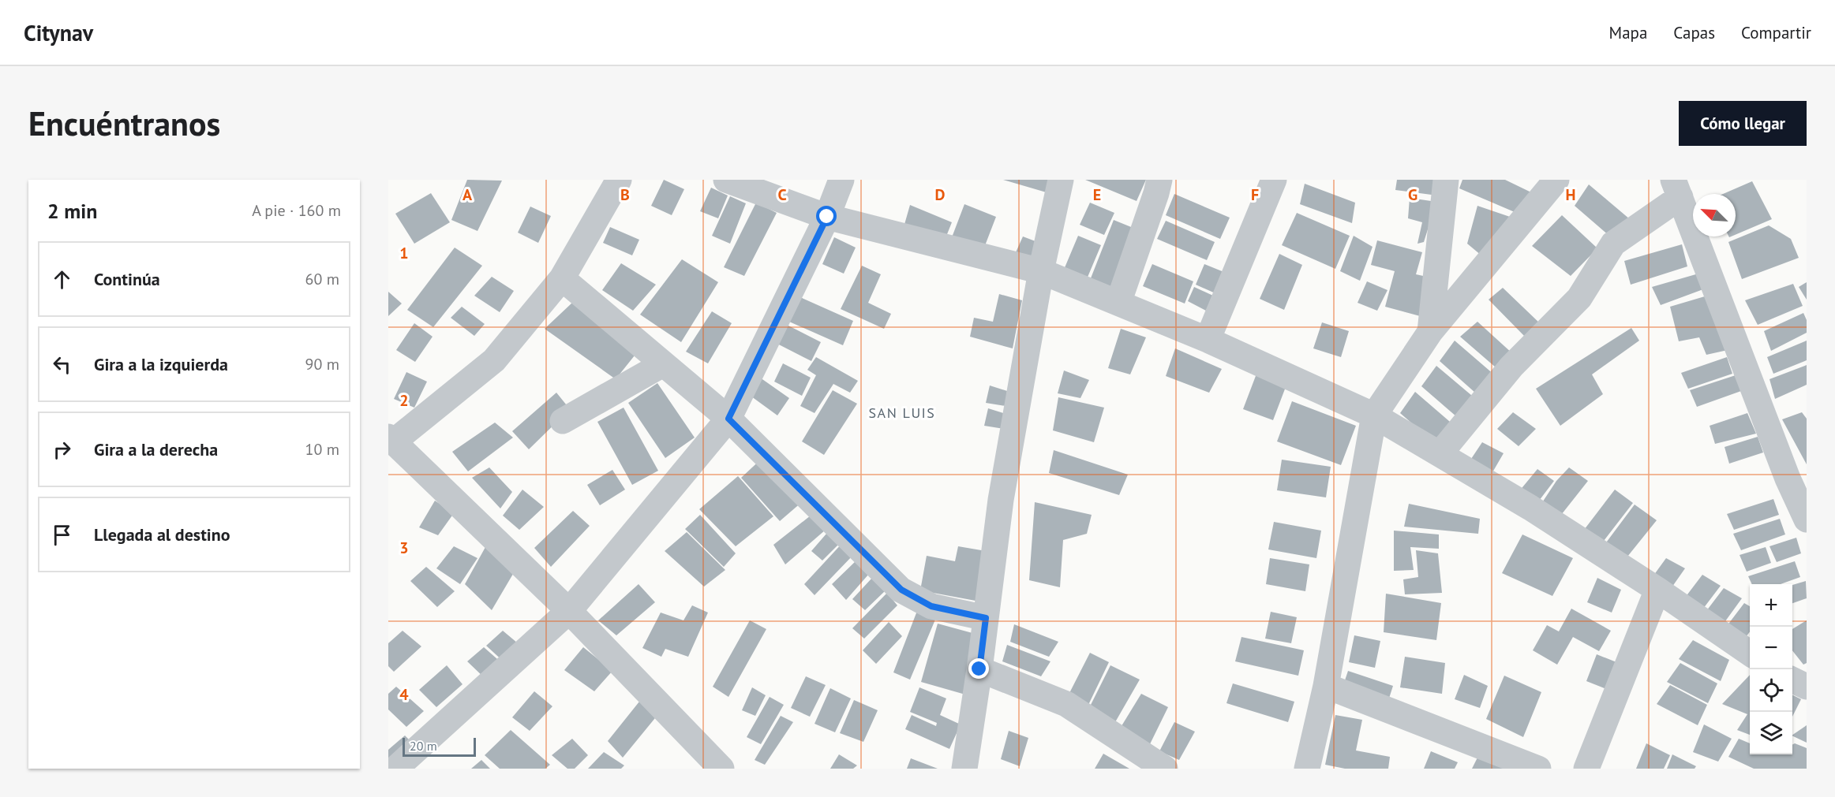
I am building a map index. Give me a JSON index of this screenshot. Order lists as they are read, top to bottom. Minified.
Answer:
{"districts":["SAN LUIS"],"scale_bar":"20 m","north":"top left","page":{"header":"Citynav","nav":["Mapa","Capas","Compartir"],"buttons":"Cómo llegar","title":"Encuéntranos","heading":["2 min","A pie · 160 m"],"list":[["Continúa","60 m"],["Gira a la izquierda","90 m"],["Gira a la derecha","10 m"],"Llegada al destino"],"map_buttons":["+","−"],"scale":"20 m"},"grid":{"columns":["A","B","C","D","E","F","G","H"],"rows":["1","2","3","4"]}}
